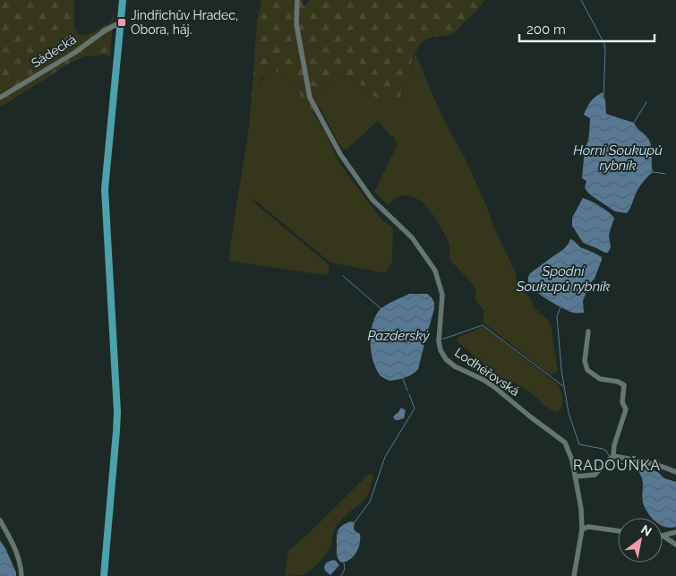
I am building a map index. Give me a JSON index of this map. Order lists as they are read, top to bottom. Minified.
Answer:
{"streets":{"street":["Sádecká","Lodhéřovská"]},"districts":["RADOUŇKA"],"water":["Horní Soukupů rybník","Spodní Soukupů rybník","Pazderský"],"places":{"transit":["Jindřichův Hradec, Obora, háj."]},"scale_bar":"200 m","north":"top right"}
